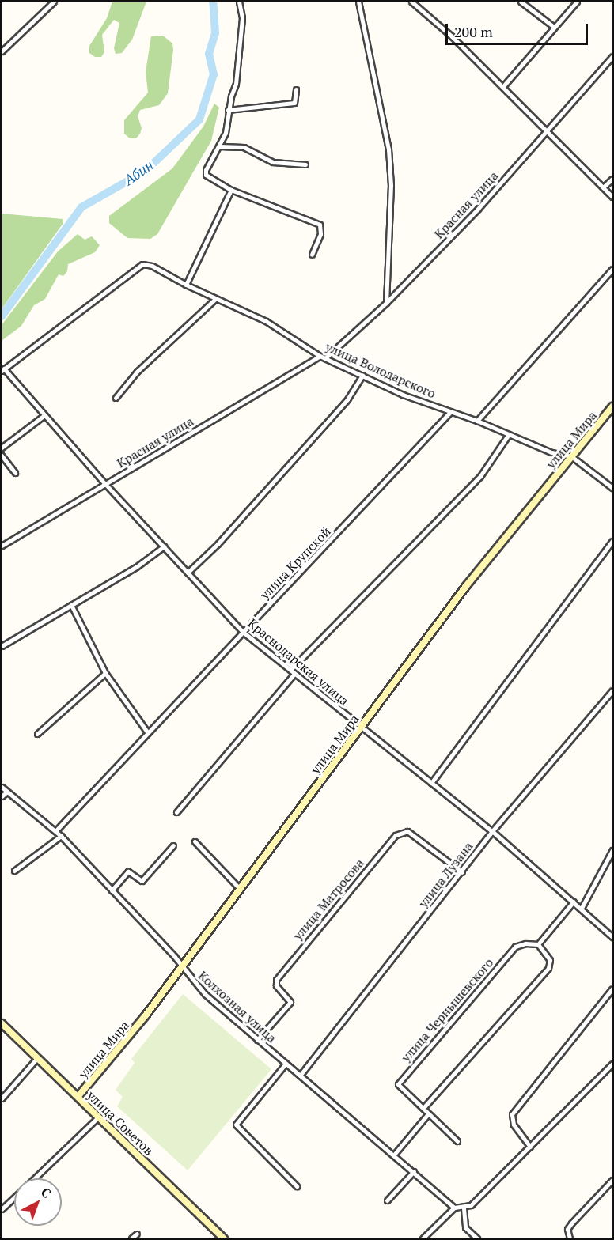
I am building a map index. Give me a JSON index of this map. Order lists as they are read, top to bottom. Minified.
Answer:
{"streets":{"main road":["улица Мира","улица Советов"],"street":["Красная улица","улица Володарского","улица Крупской","Краснодарская улица","улица Лузана","улица Матросова","Колхозная улица","улица Чернышевского"]},"crossings":[["Красная улица","улица Володарского"],["Красная улица","Краснодарская улица"],["улица Володарского","улица Мира"],["улица Володарского","улица Крупской"],["улица Володарского","Краснодарская улица"],["улица Мира","Краснодарская улица"],["улица Мира","Колхозная улица"],["улица Мира","улица Советов"],["улица Крупской","Краснодарская улица"],["улица Крупской","Колхозная улица"],["Краснодарская улица","улица Лузана"],["улица Лузана","улица Матросова"],["улица Лузана","Колхозная улица"],["улица Матросова","Колхозная улица"]],"water":["Абин"],"scale_bar":"200 m","north":"top right"}
